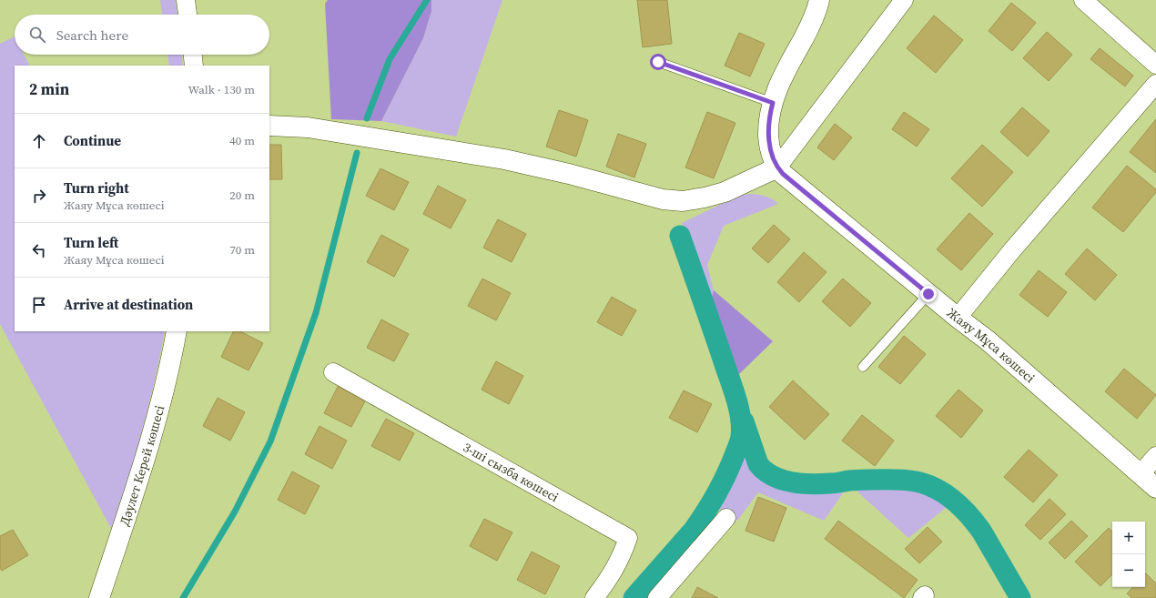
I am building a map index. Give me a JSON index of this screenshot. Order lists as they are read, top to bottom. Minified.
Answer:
{"streets":{"street":["Жаяу Мұса көшесі","Дәулет Керей көшесі","3-ші сызба көшесі"]},"page":{"search":"Search here","heading":["2 min","Walk · 130 m"],"list":[["Continue","40 m"],["Turn right","Жаяу Мұса көшесі","20 m"],["Turn left","Жаяу Мұса көшесі","70 m"],"Arrive at destination"],"map_buttons":["+","−"]}}
